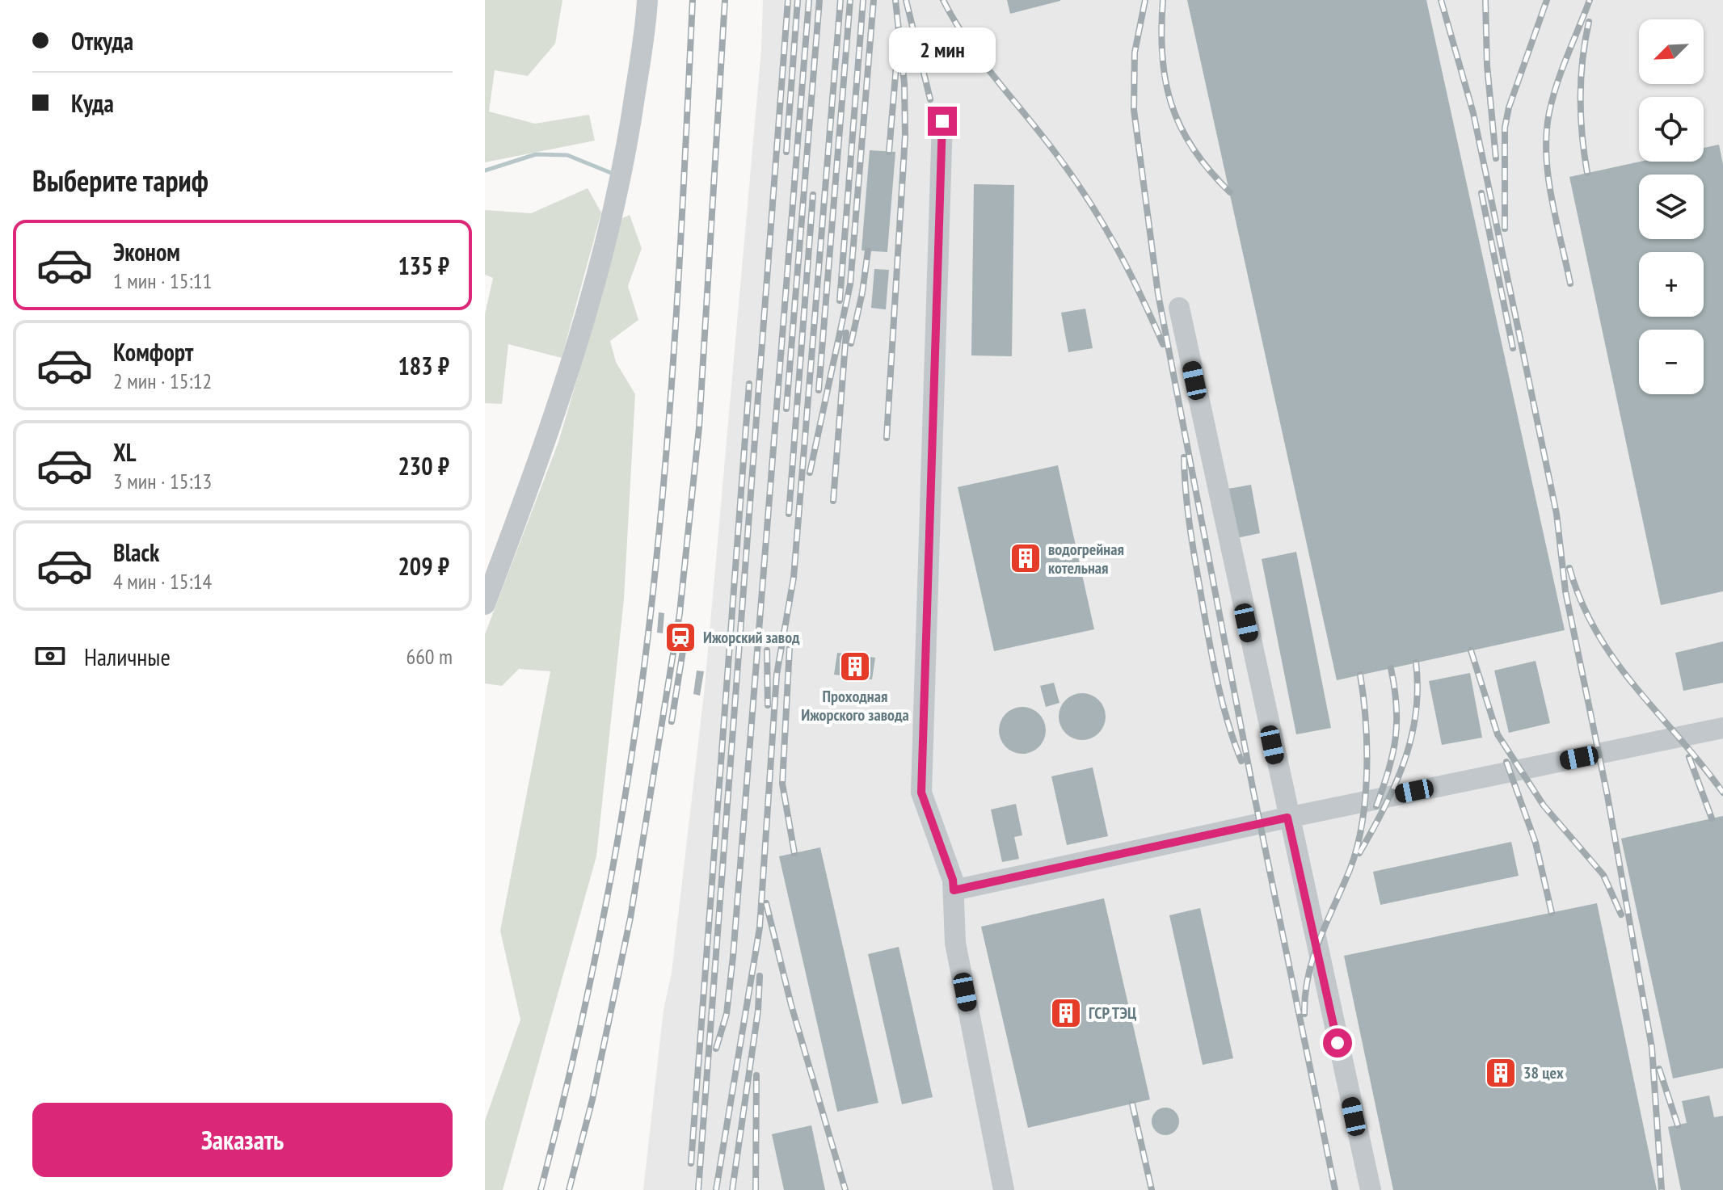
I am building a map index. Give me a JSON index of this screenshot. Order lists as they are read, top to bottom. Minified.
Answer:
{"places":{"building":["водогрейная котельная","Проходная Ижорского завода","ГСР ТЭЦ","38 цех"],"station":["Ижорский завод"]},"north":"bottom left","page":{"banner":["Откуда","Куда"],"map_buttons":["+","−"],"bubble":"2 мин","heading":"Выберите тариф","list":[{"name":"Эконом","note":"1 мин · 15:11","value":"135 ₽"},{"name":"Комфорт","note":"2 мин · 15:12","value":"183 ₽"},{"name":"XL","note":"3 мин · 15:13","value":"230 ₽"},{"name":"Black","note":"4 мин · 15:14","value":"209 ₽"}],"pay":["Наличные","660 m"],"buttons":"Заказать"}}
